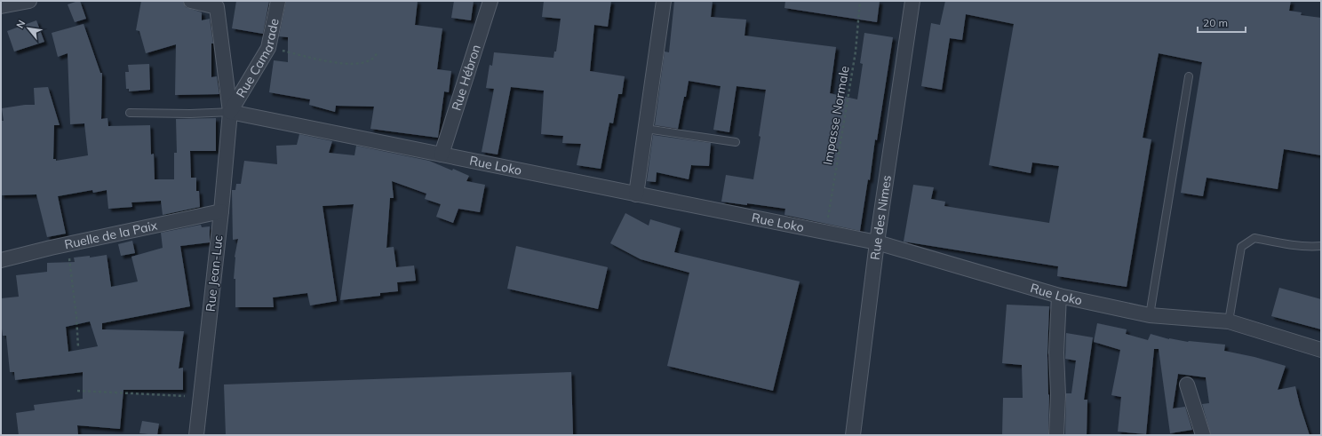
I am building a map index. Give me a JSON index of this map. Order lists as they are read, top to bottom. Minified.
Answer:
{"streets":{"street":["Rue Camarade","Rue Hébron","Rue Loko","Rue des Nimes","Ruelle de la Paix","Rue Jean-Luc"],"path":["Impasse Normale"]},"crossings":[["Rue Camarade","Rue Loko"],["Rue Camarade","Rue Jean-Luc"],["Rue Hébron","Rue Loko"],["Impasse Normale","Rue Loko"],["Rue Loko","Rue des Nimes"],["Rue Loko","Rue Jean-Luc"],["Ruelle de la Paix","Rue Jean-Luc"]],"scale_bar":"20 m","north":"top left"}
